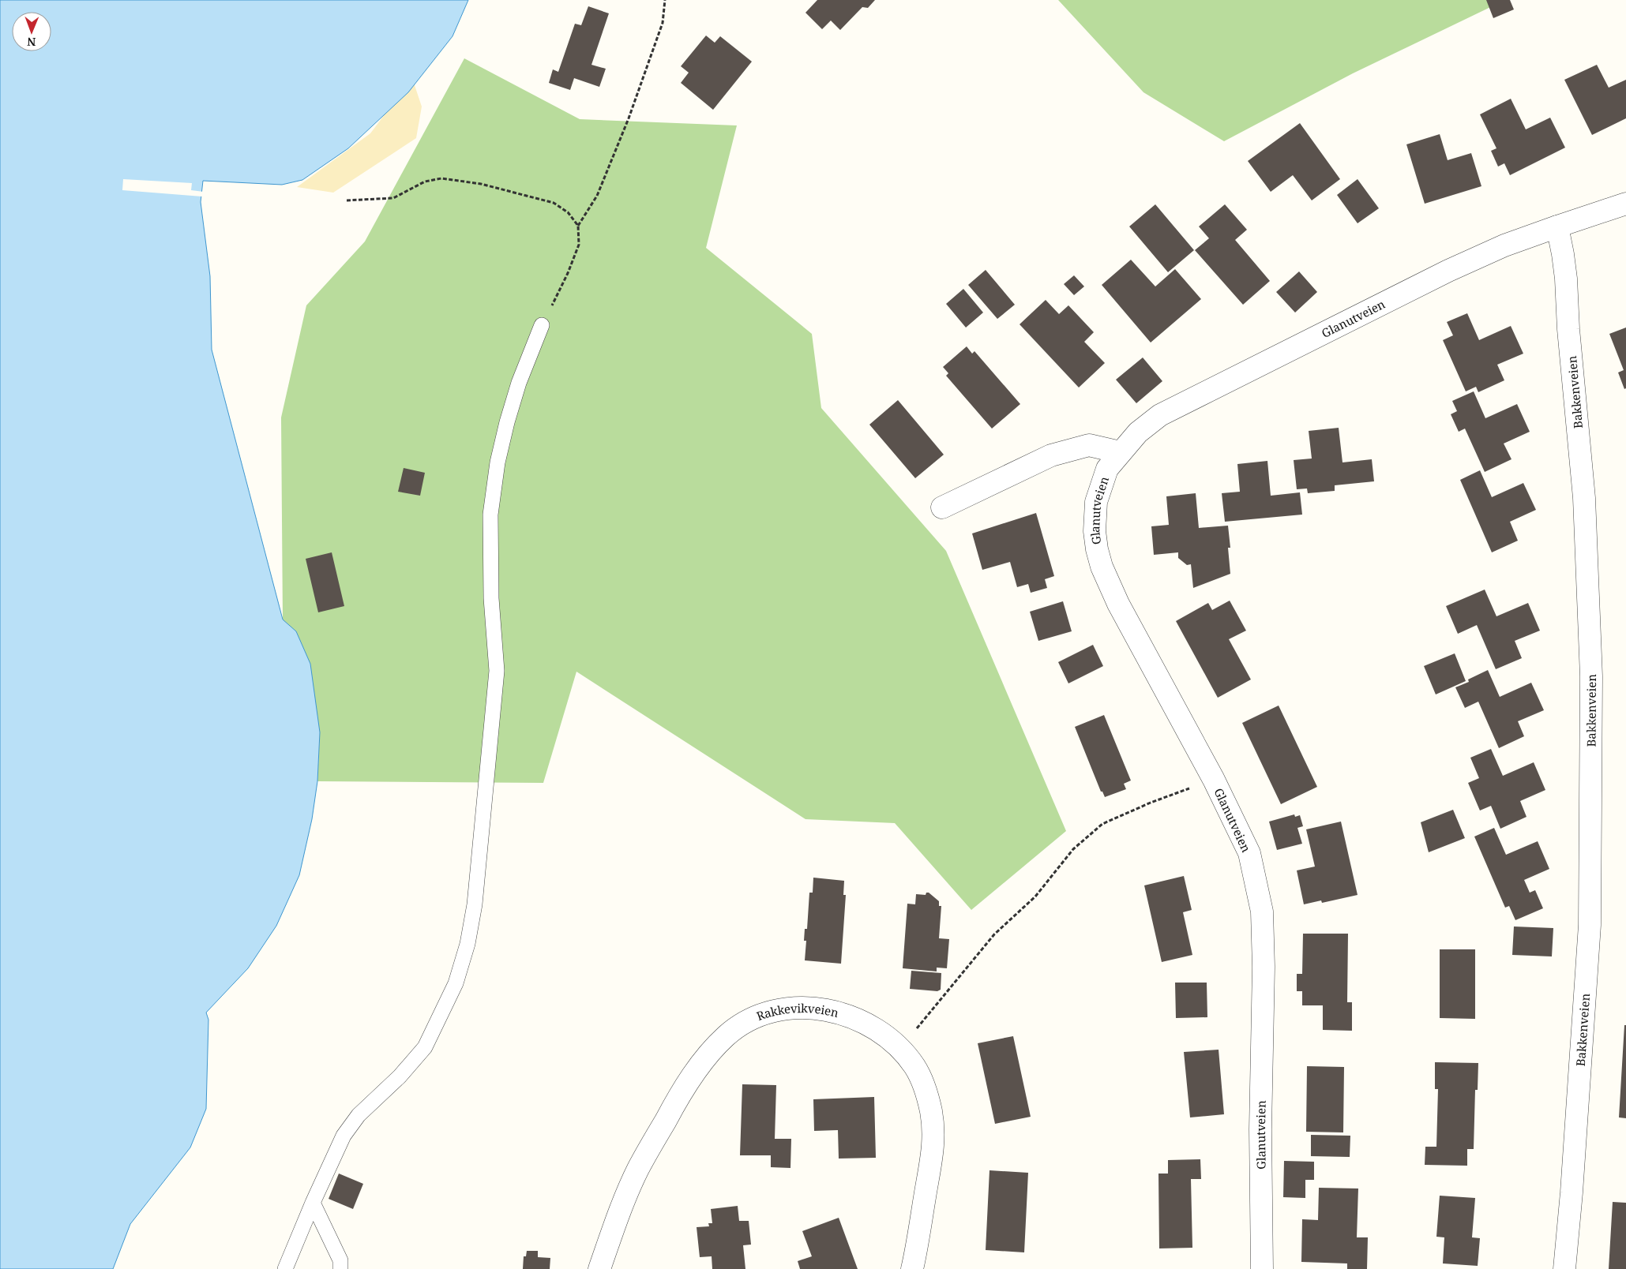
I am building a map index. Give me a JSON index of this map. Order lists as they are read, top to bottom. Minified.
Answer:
{"streets":{"street":["Glanutveien","Bakkenveien","Rakkevikveien"]},"crossings":[["Glanutveien","Bakkenveien"]],"north":"bottom"}
